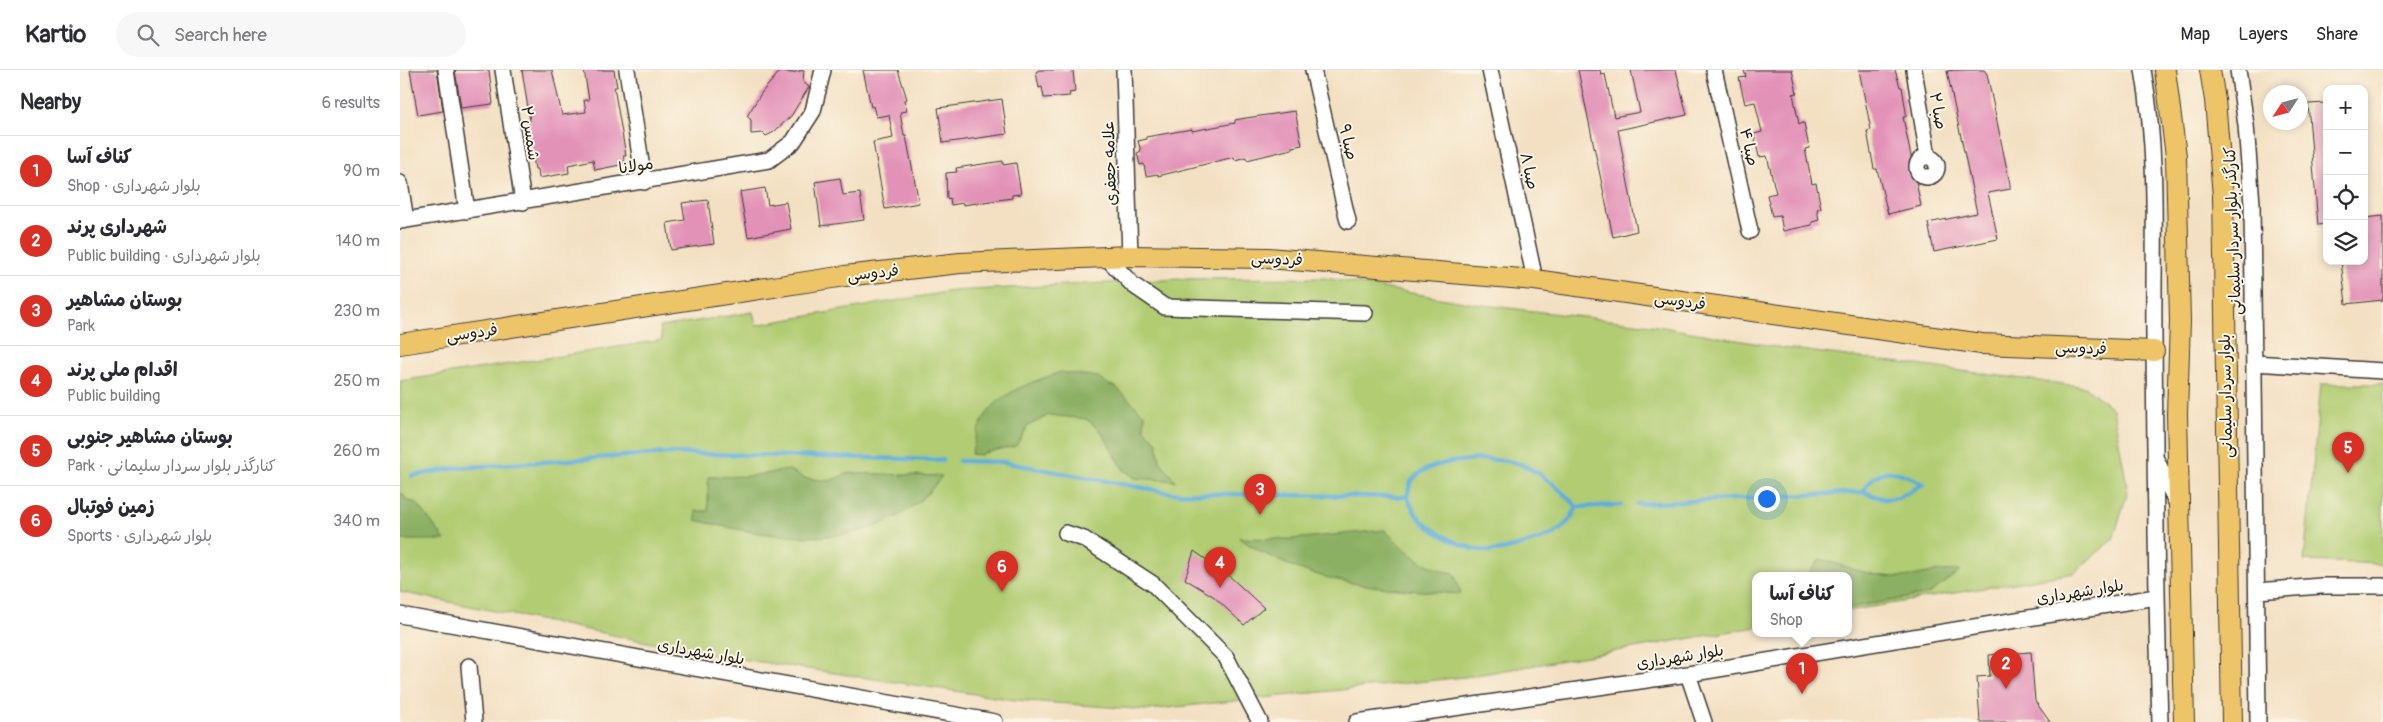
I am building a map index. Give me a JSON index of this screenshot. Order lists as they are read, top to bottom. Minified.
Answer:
{"streets":{"main road":["فردوسی","بلوار سردار سلیمانی"],"street":["صبا ۲","شمس ۲","صبا ۹","صبا ۴","علامه جعفری","مولانا","صبا ۸","کنارگذر بلوار سردار سلیمانی","بلوار شهرداری"]},"crossings":[["شمس ۲","مولانا"],["علامه جعفری","فردوسی"],["صبا ۸","فردوسی"]],"north":"bottom left","page":{"header":"Kartio","search":"Search here","nav":["Map","Layers","Share"],"heading":["Nearby","6 results"],"map_buttons":["+","−"],"list":[{"mark":"1","name":"کناف آسا","note":"Shop · بلوار شهرداری","value":"90 m"},{"mark":"2","name":"شهرداری پرند","note":"Public building · بلوار شهرداری","value":"140 m"},{"mark":"3","name":"بوستان مشاهیر","note":"Park","value":"230 m"},{"mark":"4","name":"اقدام ملی پرند","note":"Public building","value":"250 m"},{"mark":"5","name":"بوستان مشاهیر جنوبی","note":"Park · کنارگذر بلوار سردار سلیمانی","value":"260 m"},{"mark":"6","name":"زمین فوتبال","note":"Sports · بلوار شهرداری","value":"340 m"}],"pins":["5","3","4","6","2","1"],"popup":["کناف آسا","Shop"]}}
